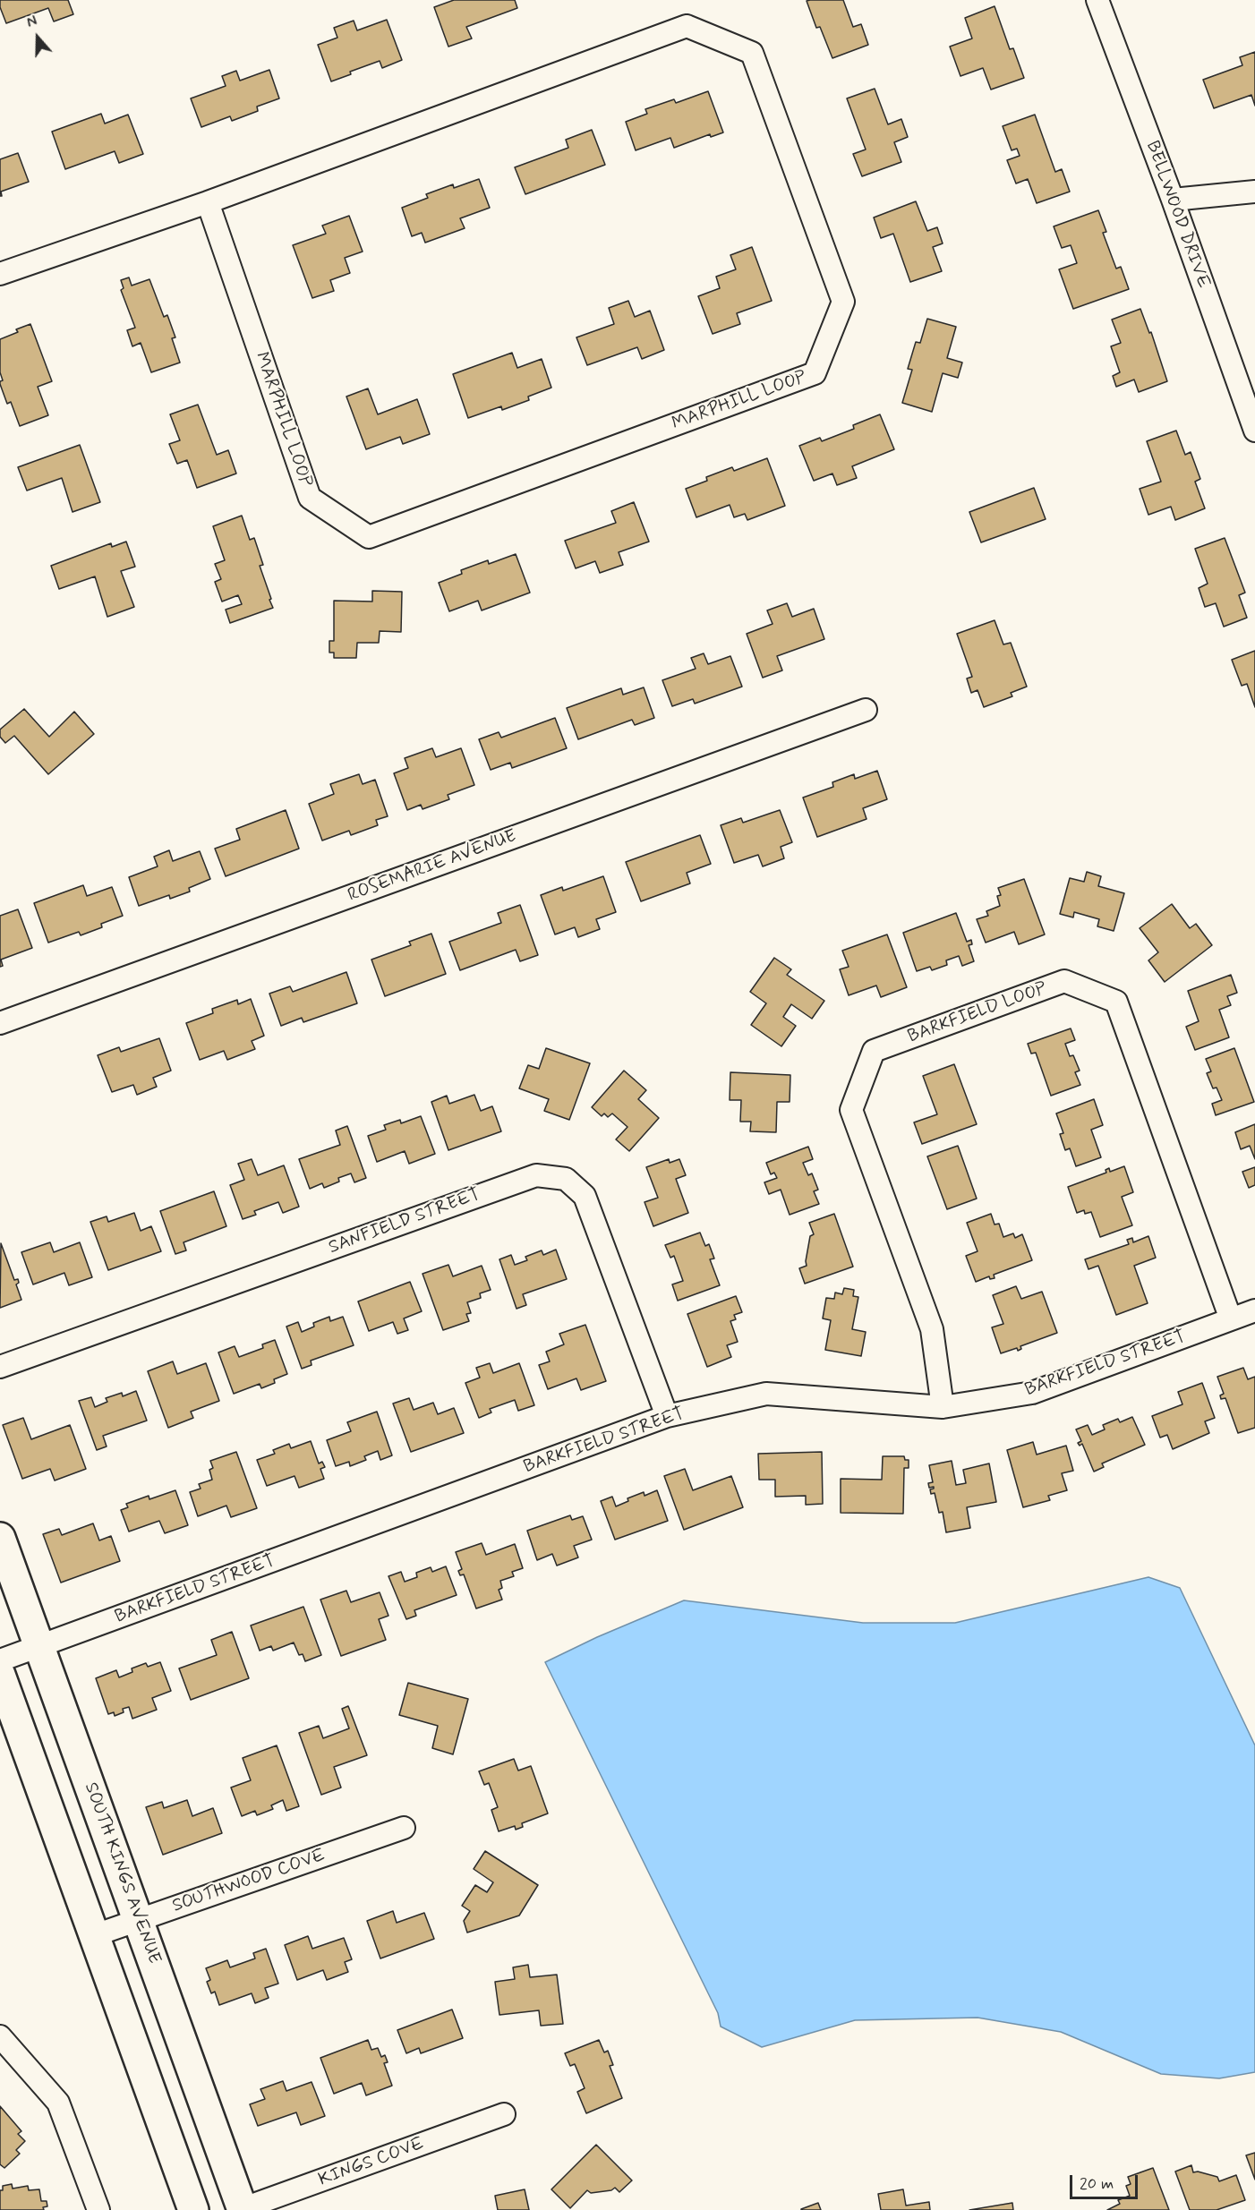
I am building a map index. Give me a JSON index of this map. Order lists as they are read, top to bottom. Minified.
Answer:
{"streets":{"main road":["SOUTH KINGS AVENUE"],"street":["BELLWOOD DRIVE","MARPHILL LOOP","ROSEMARIE AVENUE","BARKFIELD LOOP","SANFIELD STREET","BARKFIELD STREET","SOUTHWOOD COVE","KINGS COVE"]},"crossings":[["BARKFIELD LOOP","BARKFIELD STREET"],["SANFIELD STREET","BARKFIELD STREET"],["BARKFIELD STREET","SOUTH KINGS AVENUE"],["SOUTH KINGS AVENUE","SOUTHWOOD COVE"],["SOUTH KINGS AVENUE","KINGS COVE"]],"scale_bar":"20 m","north":"top"}
